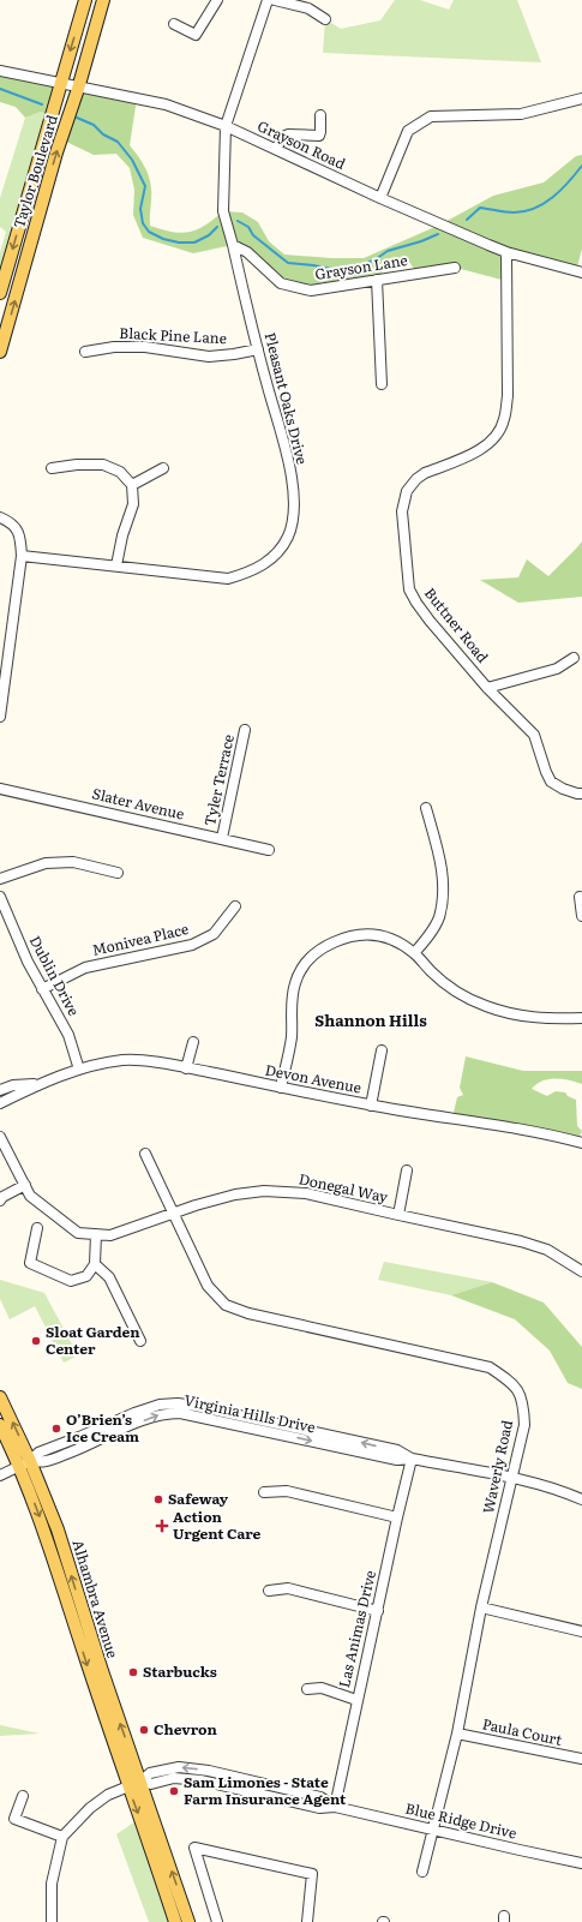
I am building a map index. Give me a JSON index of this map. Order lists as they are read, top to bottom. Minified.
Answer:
{"streets":{"main road":["Taylor Boulevard","Alhambra Avenue"],"street":["Grayson Road","Grayson Lane","Black Pine Lane","Pleasant Oaks Drive","Buttner Road","Tyler Terrace","Slater Avenue","Monivea Place","Dublin Drive","Devon Avenue","Donegal Way","Virginia Hills Drive","Waverly Road","Las Animas Drive","Paula Court","Blue Ridge Drive"]},"crossings":[["Grayson Road","Taylor Boulevard"],["Grayson Road","Buttner Road"],["Grayson Lane","Pleasant Oaks Drive"],["Black Pine Lane","Pleasant Oaks Drive"],["Tyler Terrace","Slater Avenue"],["Monivea Place","Dublin Drive"],["Dublin Drive","Devon Avenue"],["Donegal Way","Waverly Road"],["Virginia Hills Drive","Waverly Road"],["Virginia Hills Drive","Alhambra Avenue"],["Virginia Hills Drive","Las Animas Drive"],["Waverly Road","Paula Court"],["Waverly Road","Blue Ridge Drive"],["Alhambra Avenue","Blue Ridge Drive"],["Las Animas Drive","Blue Ridge Drive"]],"districts":["Shannon Hills"],"places":{"other":["Sloat Garden Center","O’Brien’s Ice Cream","Safeway","Starbucks","Chevron","Sam Limones - State Farm Insurance Agent"],"health":["Action Urgent Care"]}}
